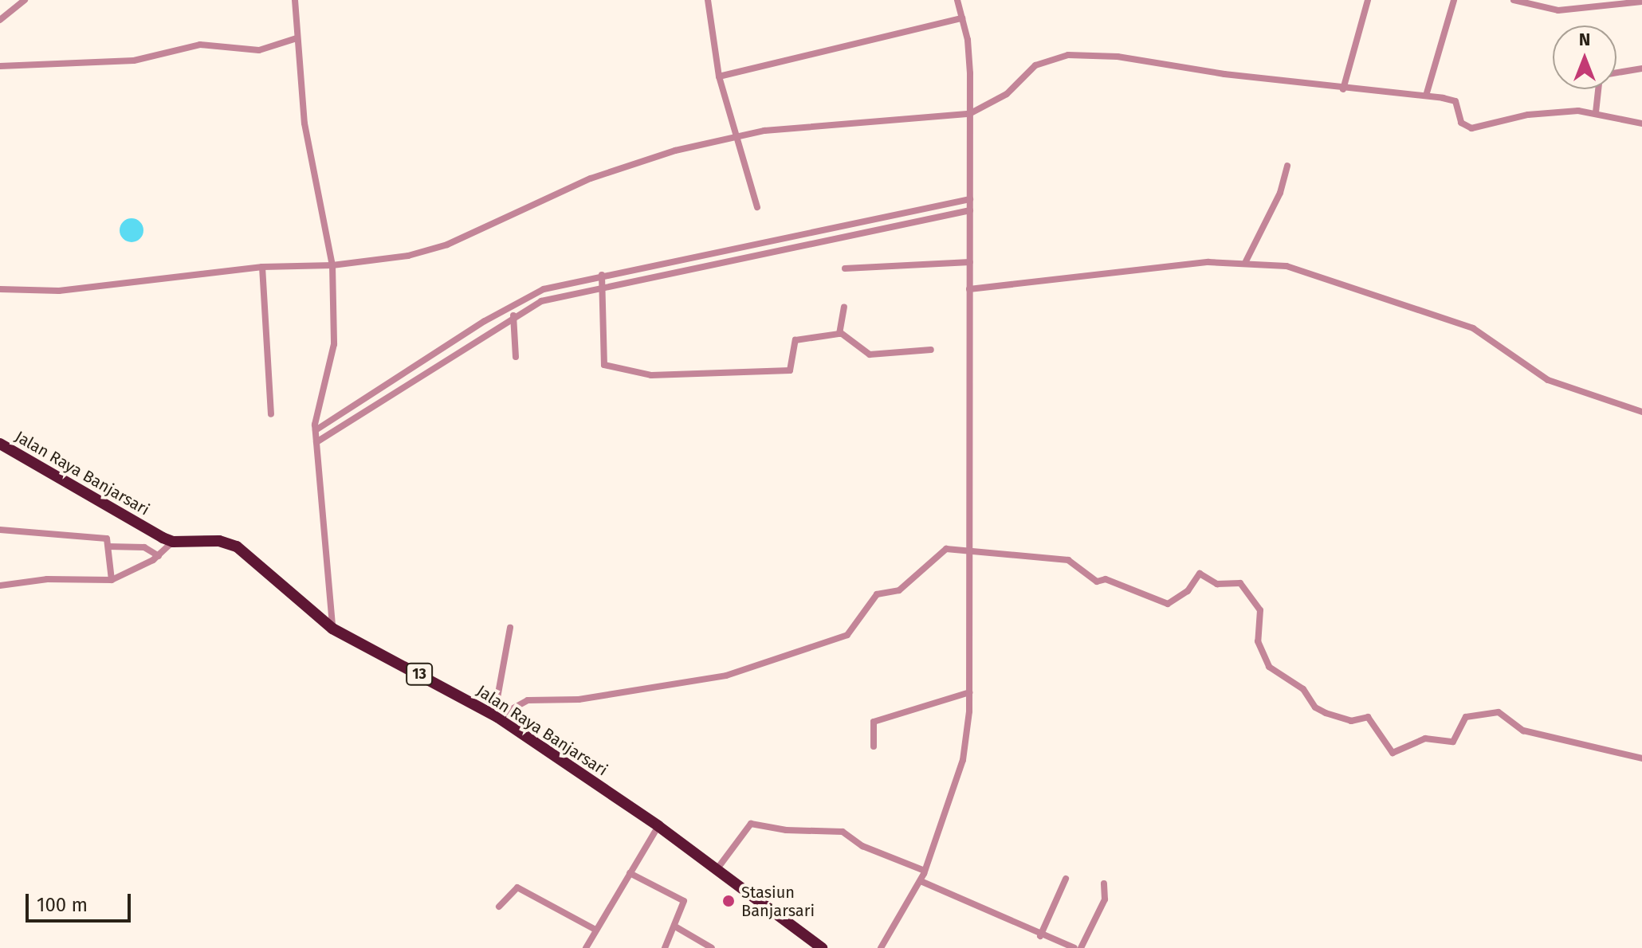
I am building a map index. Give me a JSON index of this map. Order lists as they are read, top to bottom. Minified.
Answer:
{"streets":{"highway":["Jalan Raya Banjarsari","13"]},"places":["Stasiun Banjarsari"],"scale_bar":"100 m","north":"top"}
